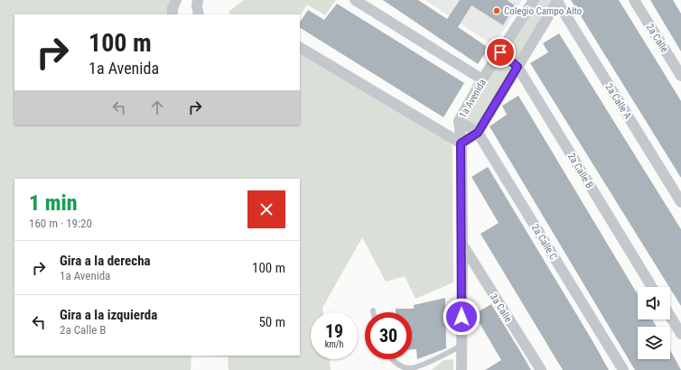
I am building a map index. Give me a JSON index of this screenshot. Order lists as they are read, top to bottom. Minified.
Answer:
{"streets":{"street":["2a Calle","1a Avenida","2a Calle A","2a Calle B","2a Calle C","3a Calle"]},"crossings":[["1a Avenida","2a Calle B"],["1a Avenida","2a Calle C"],["1a Avenida","3a Calle"]],"places":["Colegio Campo Alto"],"page":{"turn":["100 m","1a Avenida"],"heading":["1 min","160 m · 19:20"],"list":[{"name":"Gira a la derecha","note":"1a Avenida","value":"100 m"},{"name":"Gira a la izquierda","note":"2a Calle B","value":"50 m"}],"speed":"19 km/h","limit":"30"}}
